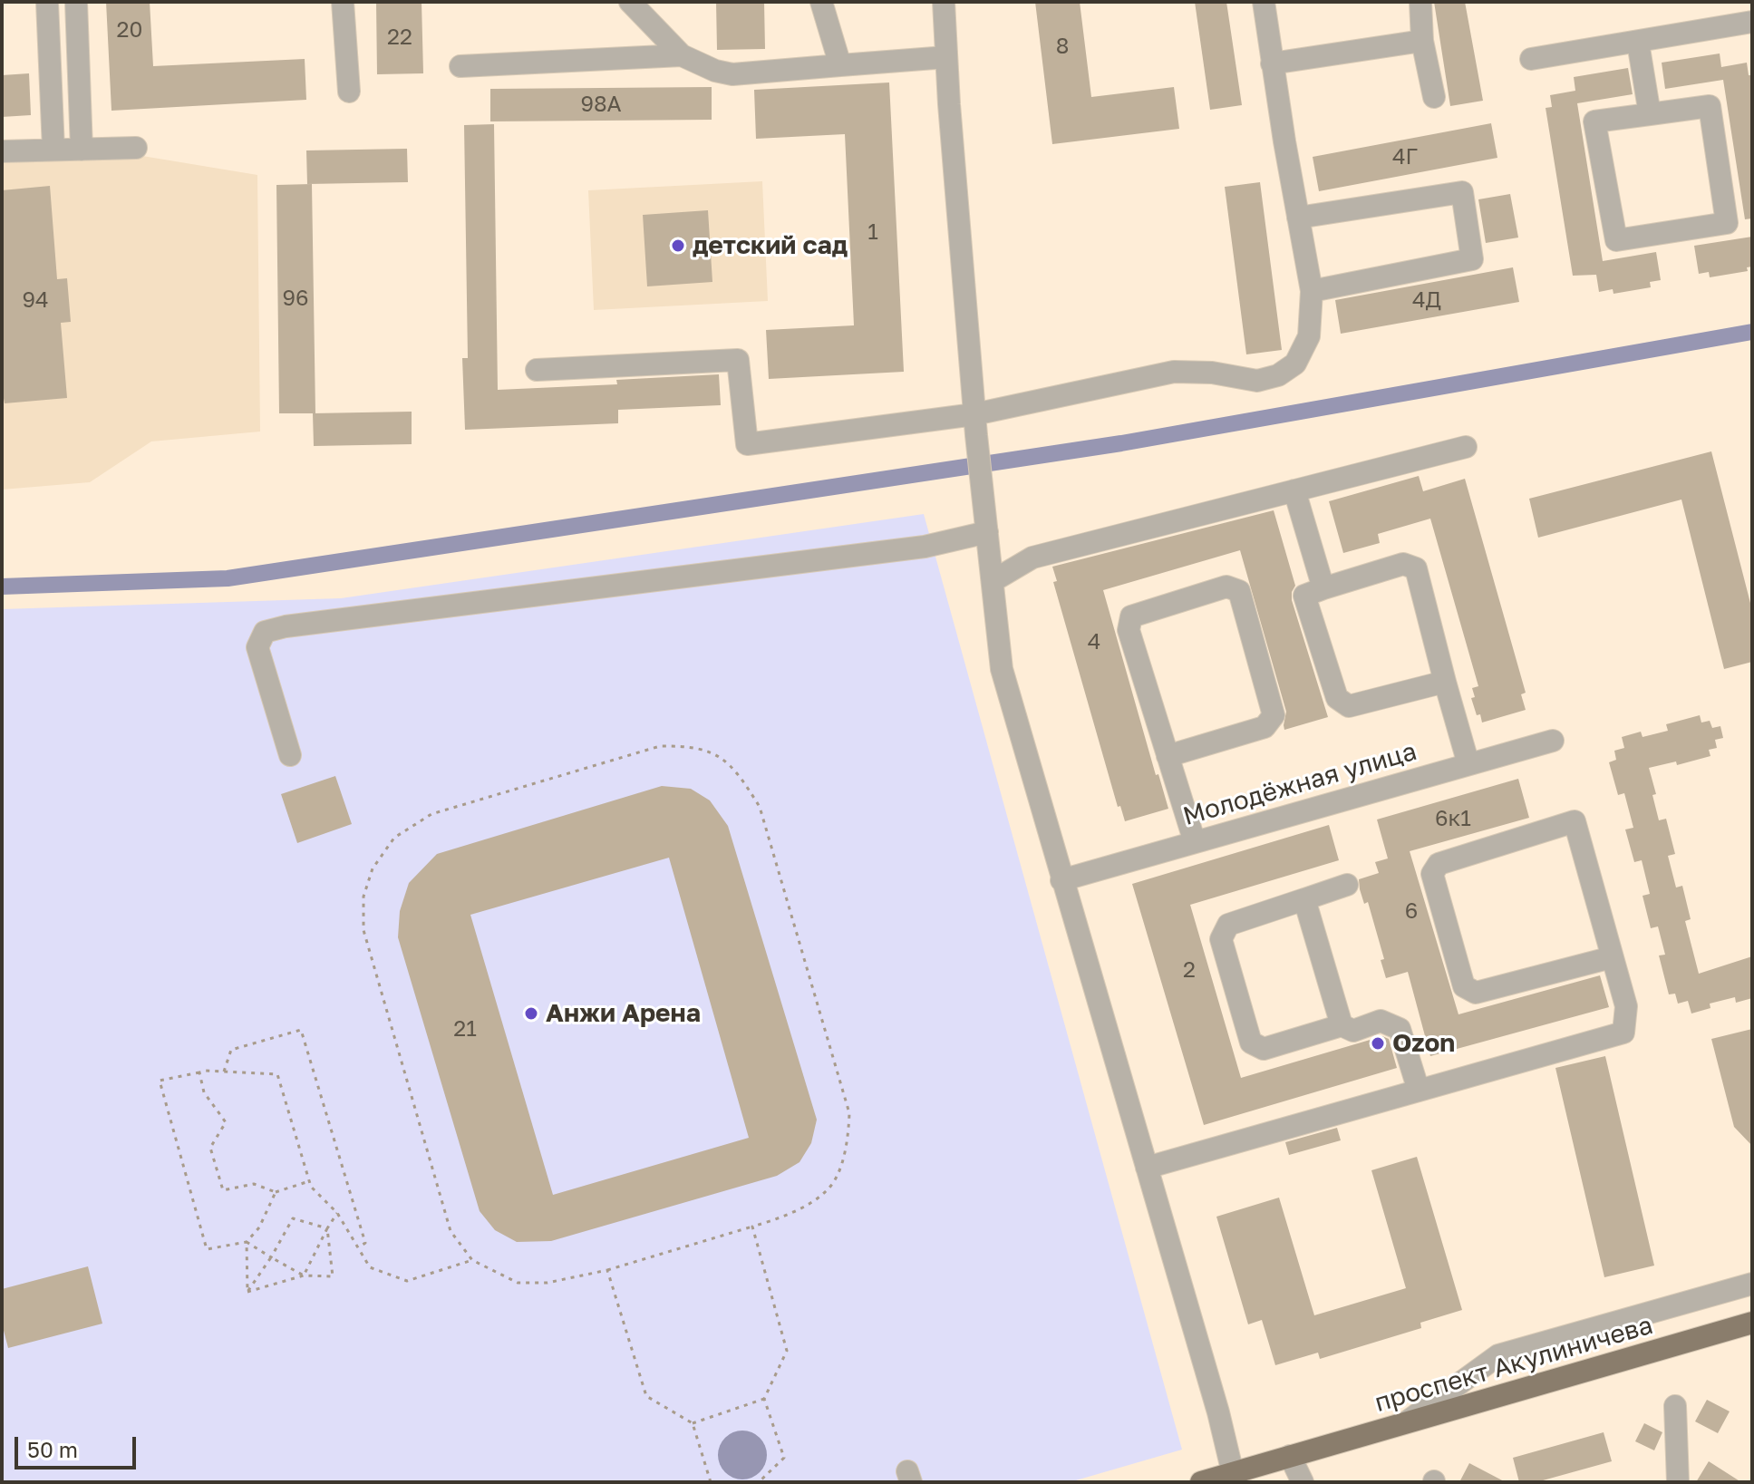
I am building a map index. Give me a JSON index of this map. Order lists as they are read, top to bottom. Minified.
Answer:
{"streets":{"main road":["проспект Акулиничева"],"street":["Молодёжная улица"]},"places":["детский сад","Анжи Арена","Ozon"],"house_numbers":["20","22","8","98А","4Г","1","96","94","4Д","4","6к1","6","2","21"],"scale_bar":"50 m"}
